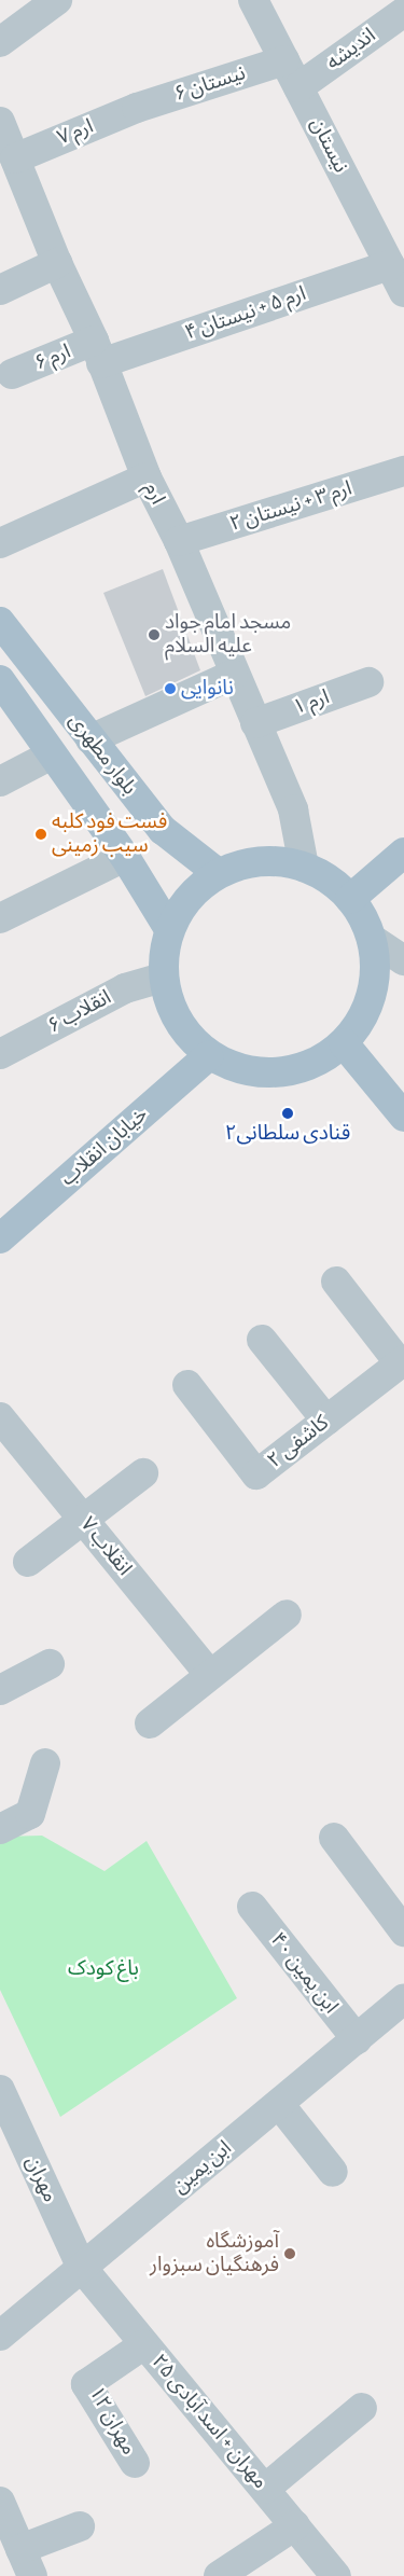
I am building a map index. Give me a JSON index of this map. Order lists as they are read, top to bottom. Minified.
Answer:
{"streets":{"main road":["بلوار مطهری","خیابان انقلاب"],"street":["اندیشه","نیستان ۶","ارم ۷","نیستان","ارم ۵ + نیستان ۴","ارم ۶","ارم","ارم ۳ + نیستان ۲","ارم ۱","انقلاب ۶","کاشفی ۲","انقلاب ۷","ابن یمین ۴۰","ابن یمین","مهران","مهران ۱۲","مهران + اسد آبادی ۲۵"]},"crossings":[["اندیشه","نیستان"],["نیستان ۶","ارم ۷"],["نیستان ۶","نیستان"],["ارم ۷","ارم"],["نیستان","ارم ۵ + نیستان ۴"],["ارم ۵ + نیستان ۴","ارم ۶"],["ارم ۵ + نیستان ۴","ارم"],["ارم ۶","ارم"],["ارم","ارم ۳ + نیستان ۲"],["ارم","ارم ۱"],["ابن یمین ۴۰","ابن یمین"],["ابن یمین","مهران"],["ابن یمین","مهران + اسد آبادی ۲۵"],["مهران","مهران + اسد آبادی ۲۵"],["مهران ۱۲","مهران + اسد آبادی ۲۵"]],"parks":["باغ کودک"],"places":["مسجد امام جواد علیه السلام","نانوایی","فست فود کلبه سیب زمینی","قنادی سلطانی۲","آموزشگاه فرهنگیان سبزوار"]}
